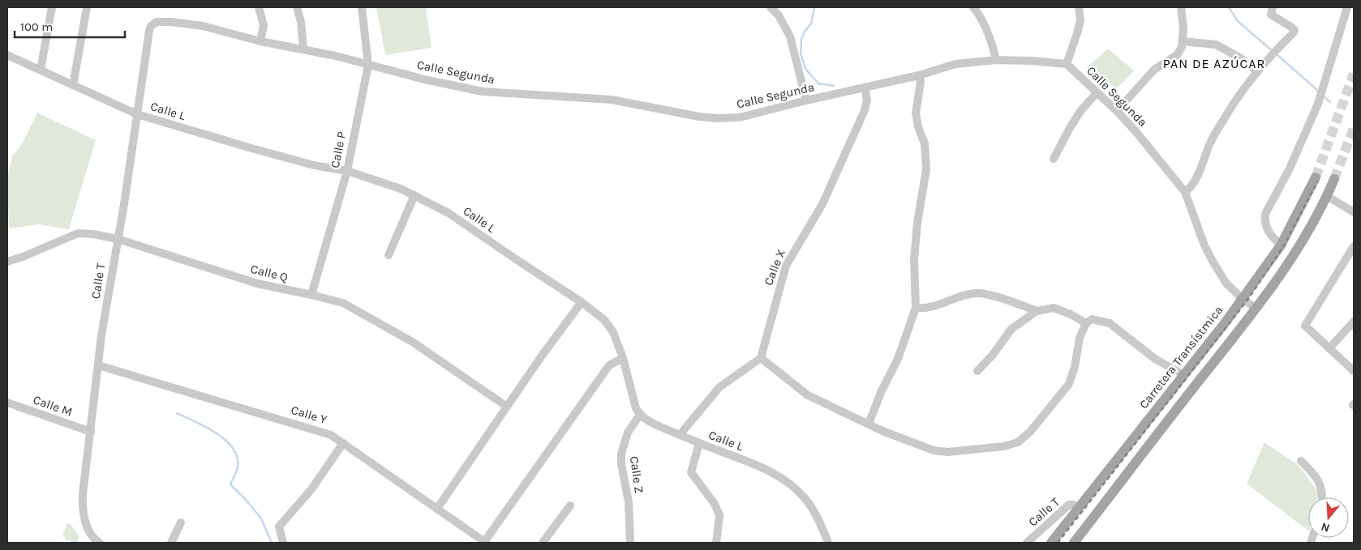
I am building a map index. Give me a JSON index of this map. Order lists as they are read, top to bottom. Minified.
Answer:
{"streets":{"main road":["Carretera Transístmica"],"street":["Calle Segunda","Calle L","Calle P","Calle X","Calle Q","Calle T","Calle M","Calle Y","Calle Z"]},"crossings":[["Calle Segunda","Calle P"],["Calle Segunda","Calle X"],["Calle Segunda","Calle T"],["Calle Segunda","Carretera Transístmica"],["Calle L","Calle P"],["Calle L","Calle T"],["Calle L","Calle Z"],["Calle P","Calle Q"],["Calle Q","Calle T"],["Calle T","Carretera Transístmica"],["Calle T","Calle M"],["Calle T","Calle Y"]],"districts":["PAN DE AZÚCAR"],"scale_bar":"100 m","north":"bottom"}
